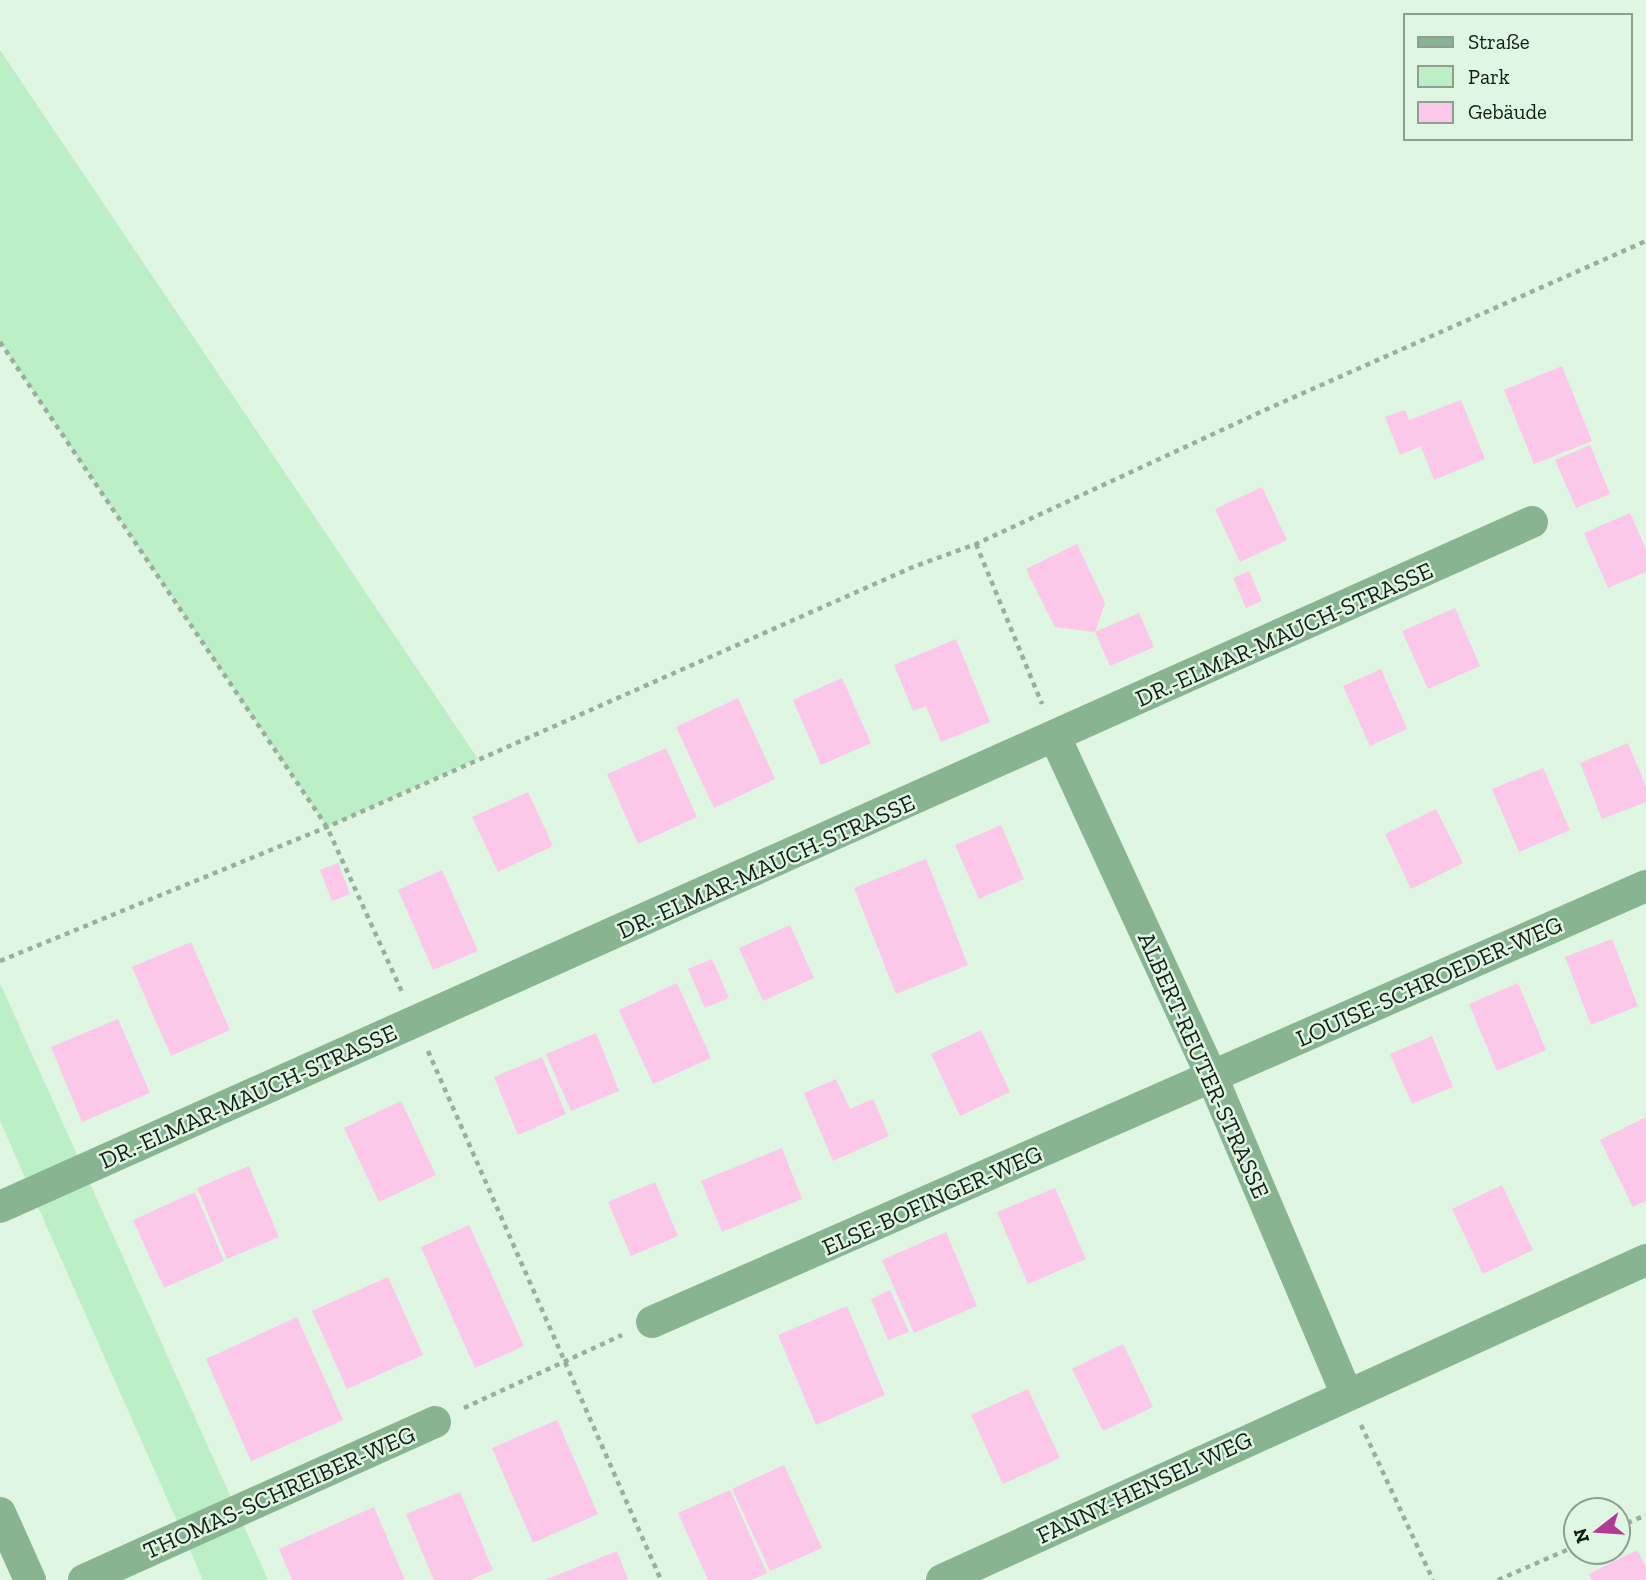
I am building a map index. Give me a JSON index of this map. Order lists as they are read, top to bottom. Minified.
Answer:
{"streets":{"street":["DR.-ELMAR-MAUCH-STRASSE","LOUISE-SCHROEDER-WEG","ALBERT-REUTER-STRASSE","ELSE-BOFINGER-WEG","FANNY-HENSEL-WEG","THOMAS-SCHREIBER-WEG"]},"crossings":[["DR.-ELMAR-MAUCH-STRASSE","ALBERT-REUTER-STRASSE"],["LOUISE-SCHROEDER-WEG","ALBERT-REUTER-STRASSE"],["LOUISE-SCHROEDER-WEG","ELSE-BOFINGER-WEG"],["ALBERT-REUTER-STRASSE","ELSE-BOFINGER-WEG"],["ALBERT-REUTER-STRASSE","FANNY-HENSEL-WEG"]],"legend":["Straße","Park","Gebäude"],"north":"left"}
